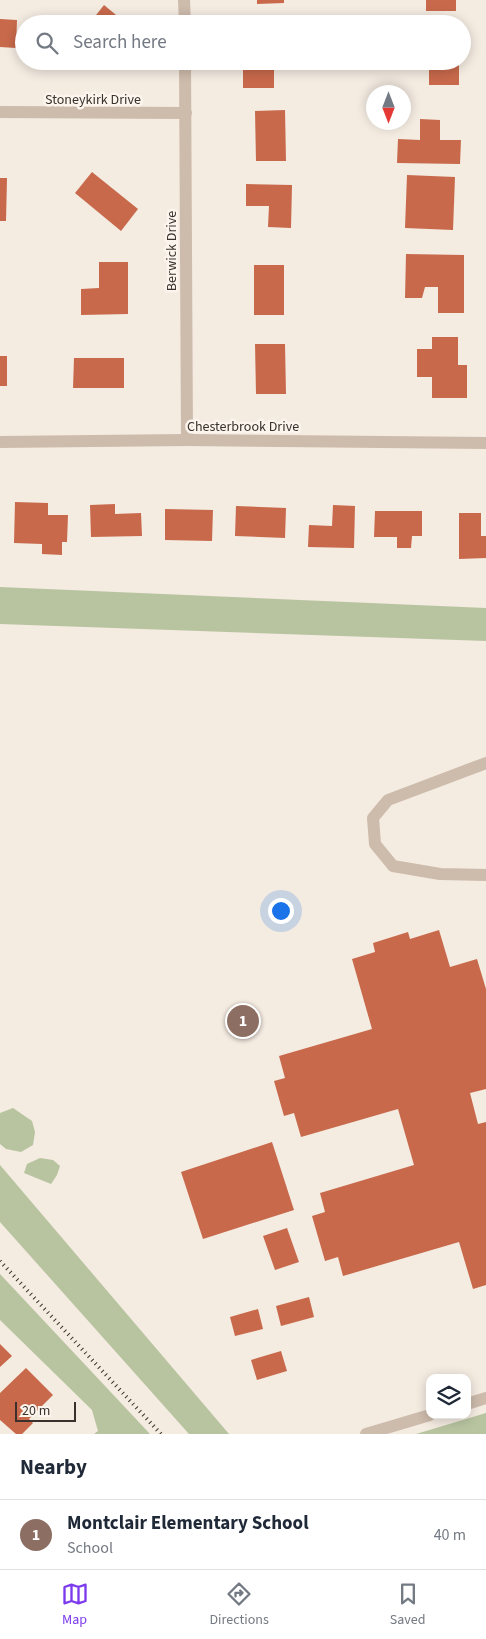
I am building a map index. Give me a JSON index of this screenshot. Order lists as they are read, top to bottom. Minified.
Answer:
{"streets":{"street":["Stoneykirk Drive","Berwick Drive","Chesterbrook Drive"]},"crossings":[["Stoneykirk Drive","Berwick Drive"],["Berwick Drive","Chesterbrook Drive"]],"scale_bar":"20 m","north":"bottom","page":{"search":"Search here","pins":"1","scale":"20 m","heading":"Nearby","list":[{"mark":"1","name":"Montclair Elementary School","note":"School","value":"40 m"}],"nav":["Map","Directions","Saved"]}}
